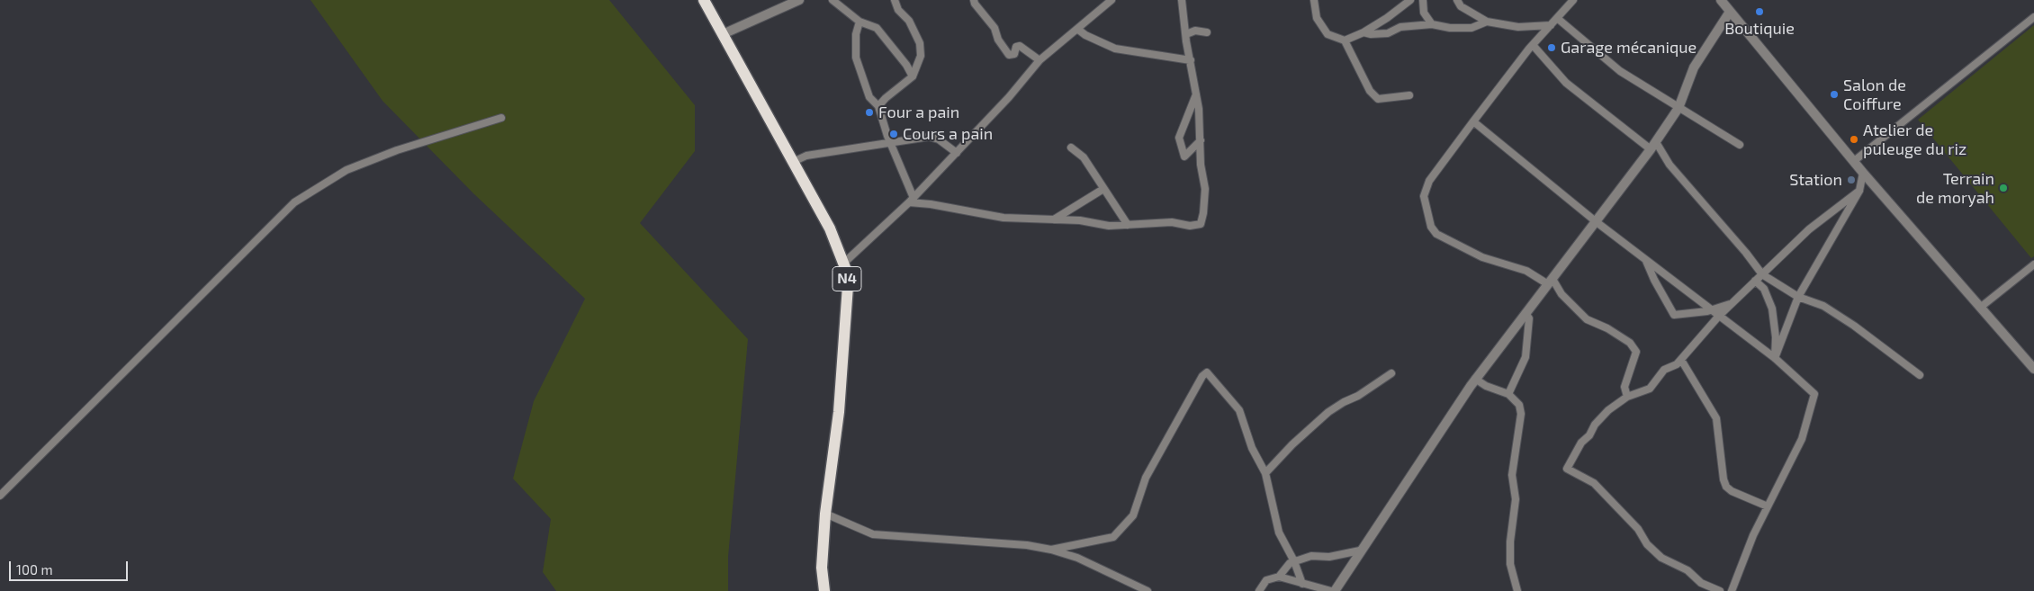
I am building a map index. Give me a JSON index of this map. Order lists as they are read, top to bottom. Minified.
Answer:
{"streets":{"highway":["N4"]},"places":["Boutiquie","Garage mécanique","Salon de Coiffure","Four a pain","Cours a pain","Atelier de puleuge du riz","Station","Terrain de moryah"],"scale_bar":"100 m"}
